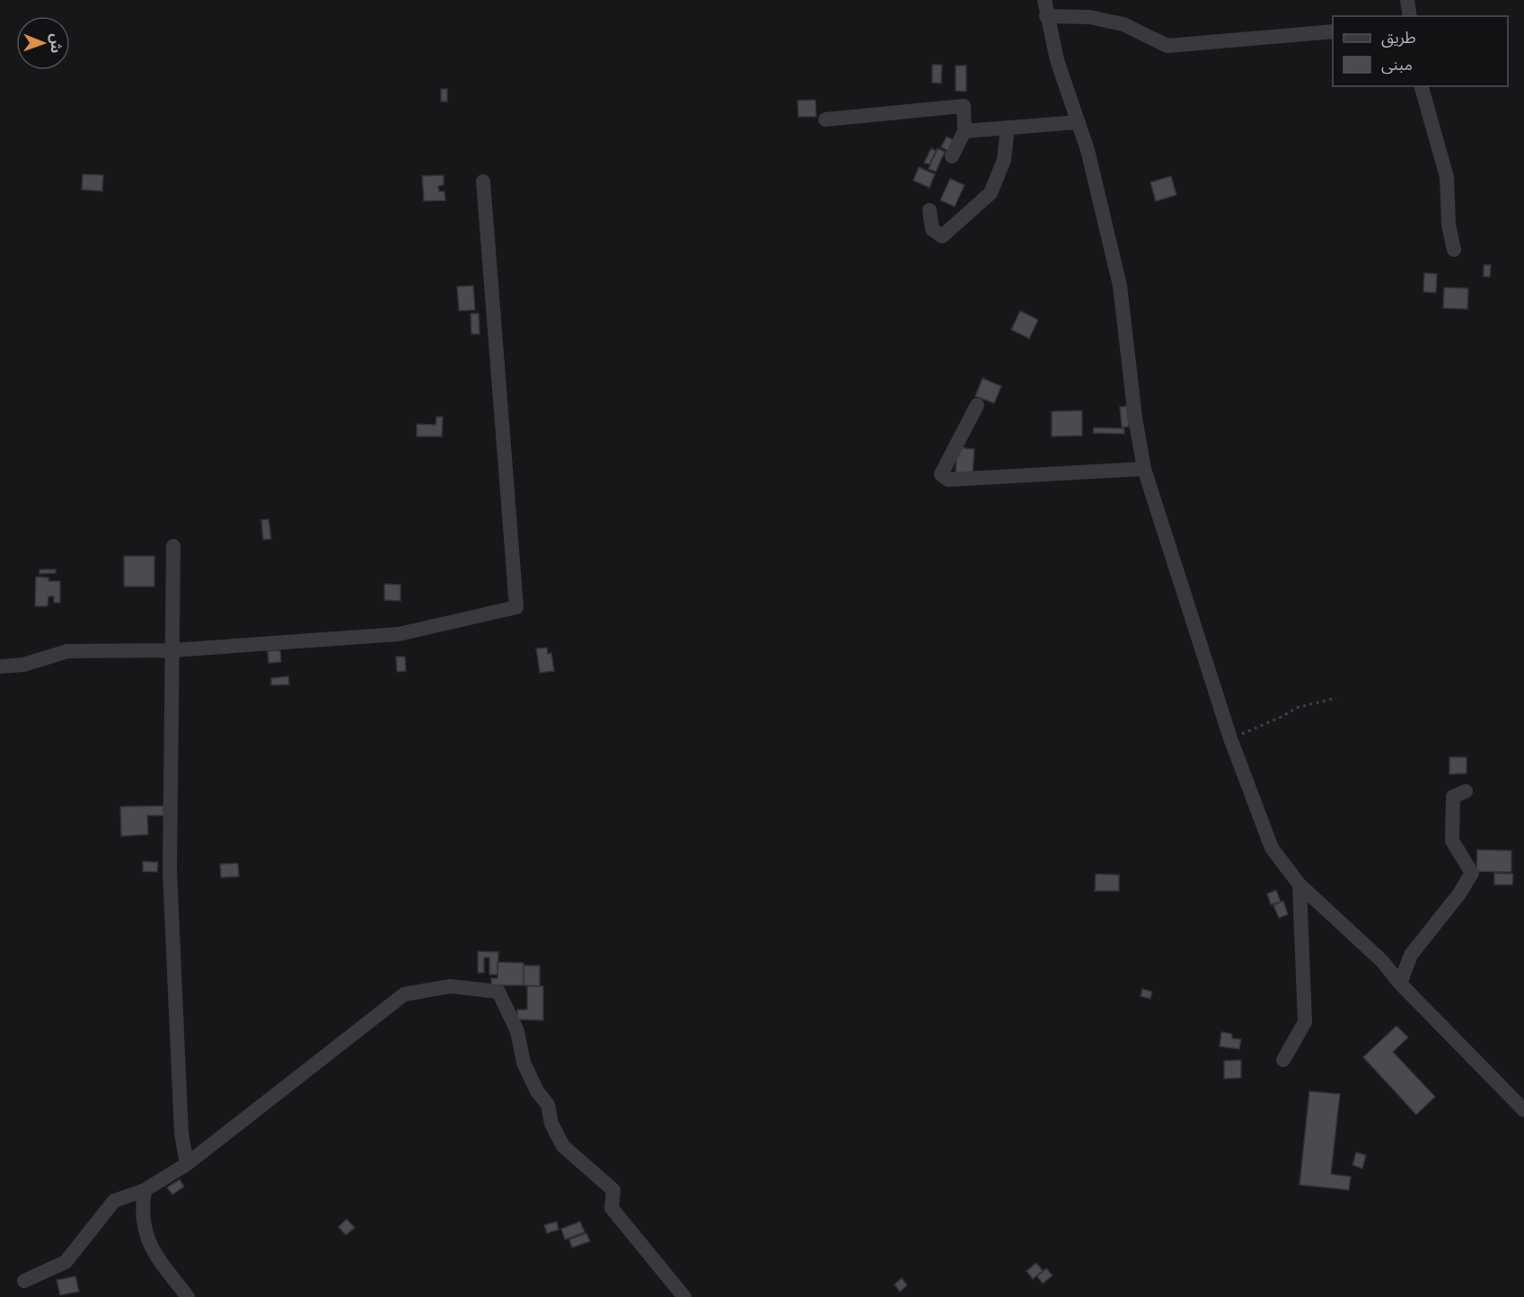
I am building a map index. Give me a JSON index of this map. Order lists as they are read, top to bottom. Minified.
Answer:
{"legend":["طريق","مبنى"],"north":"right"}
